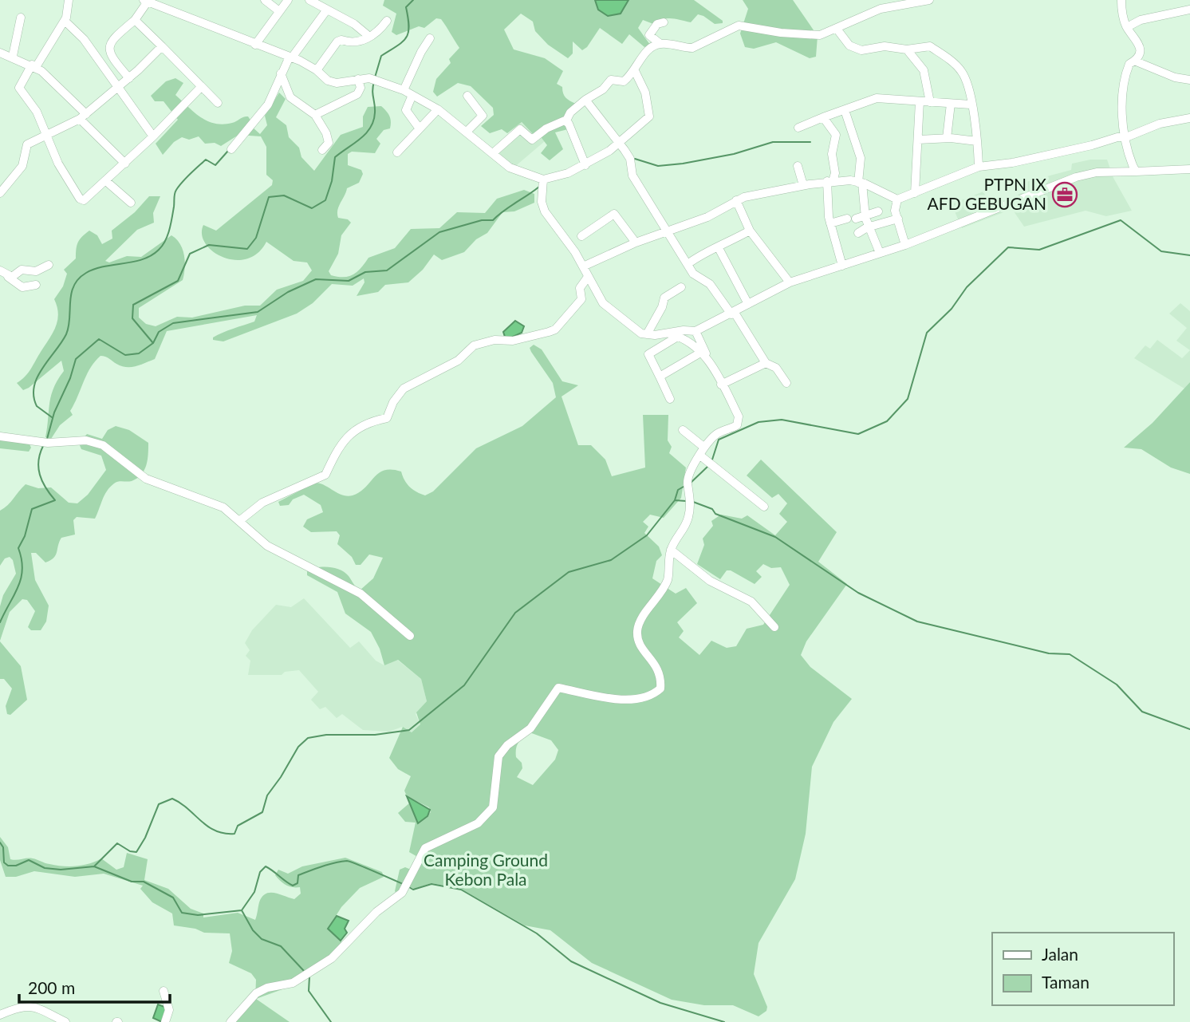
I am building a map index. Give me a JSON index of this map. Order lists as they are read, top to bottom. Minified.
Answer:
{"parks":["Camping Ground Kebon Pala"],"places":{"office":["PTPN IX AFD GEBUGAN"]},"legend":["Jalan","Taman"],"scale_bar":"200 m"}
